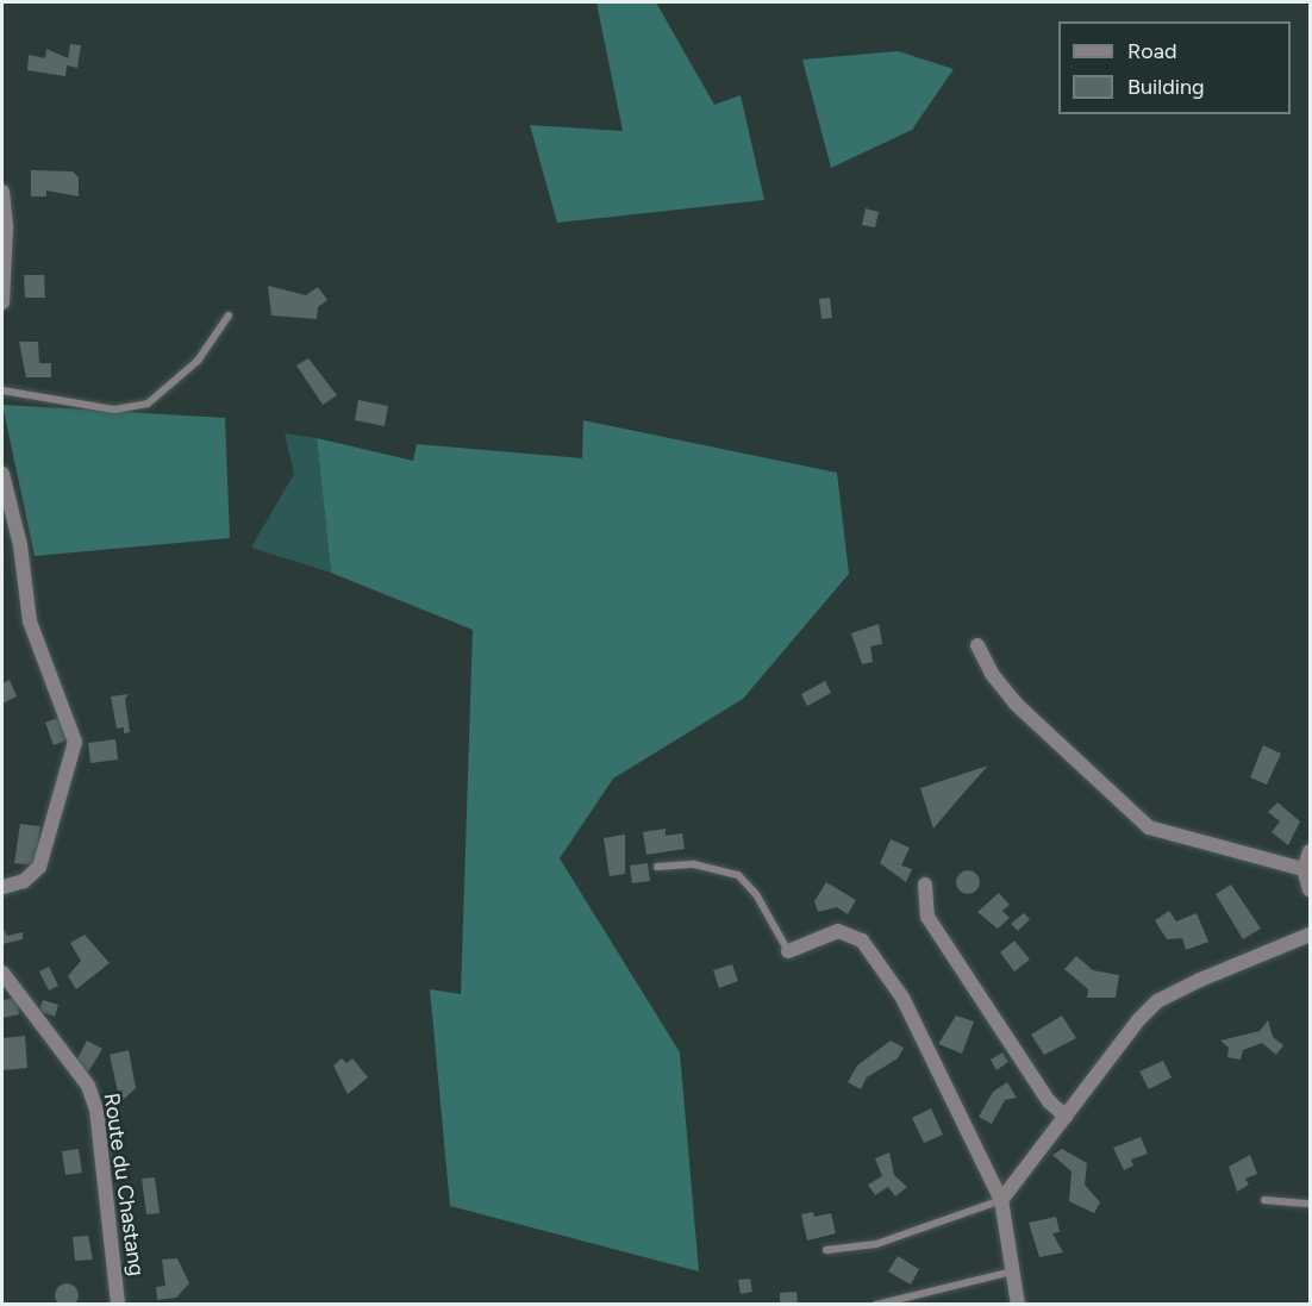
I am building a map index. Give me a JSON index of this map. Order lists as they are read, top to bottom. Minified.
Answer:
{"streets":{"street":["Route du Chastang"]},"legend":["Road","Building"]}
